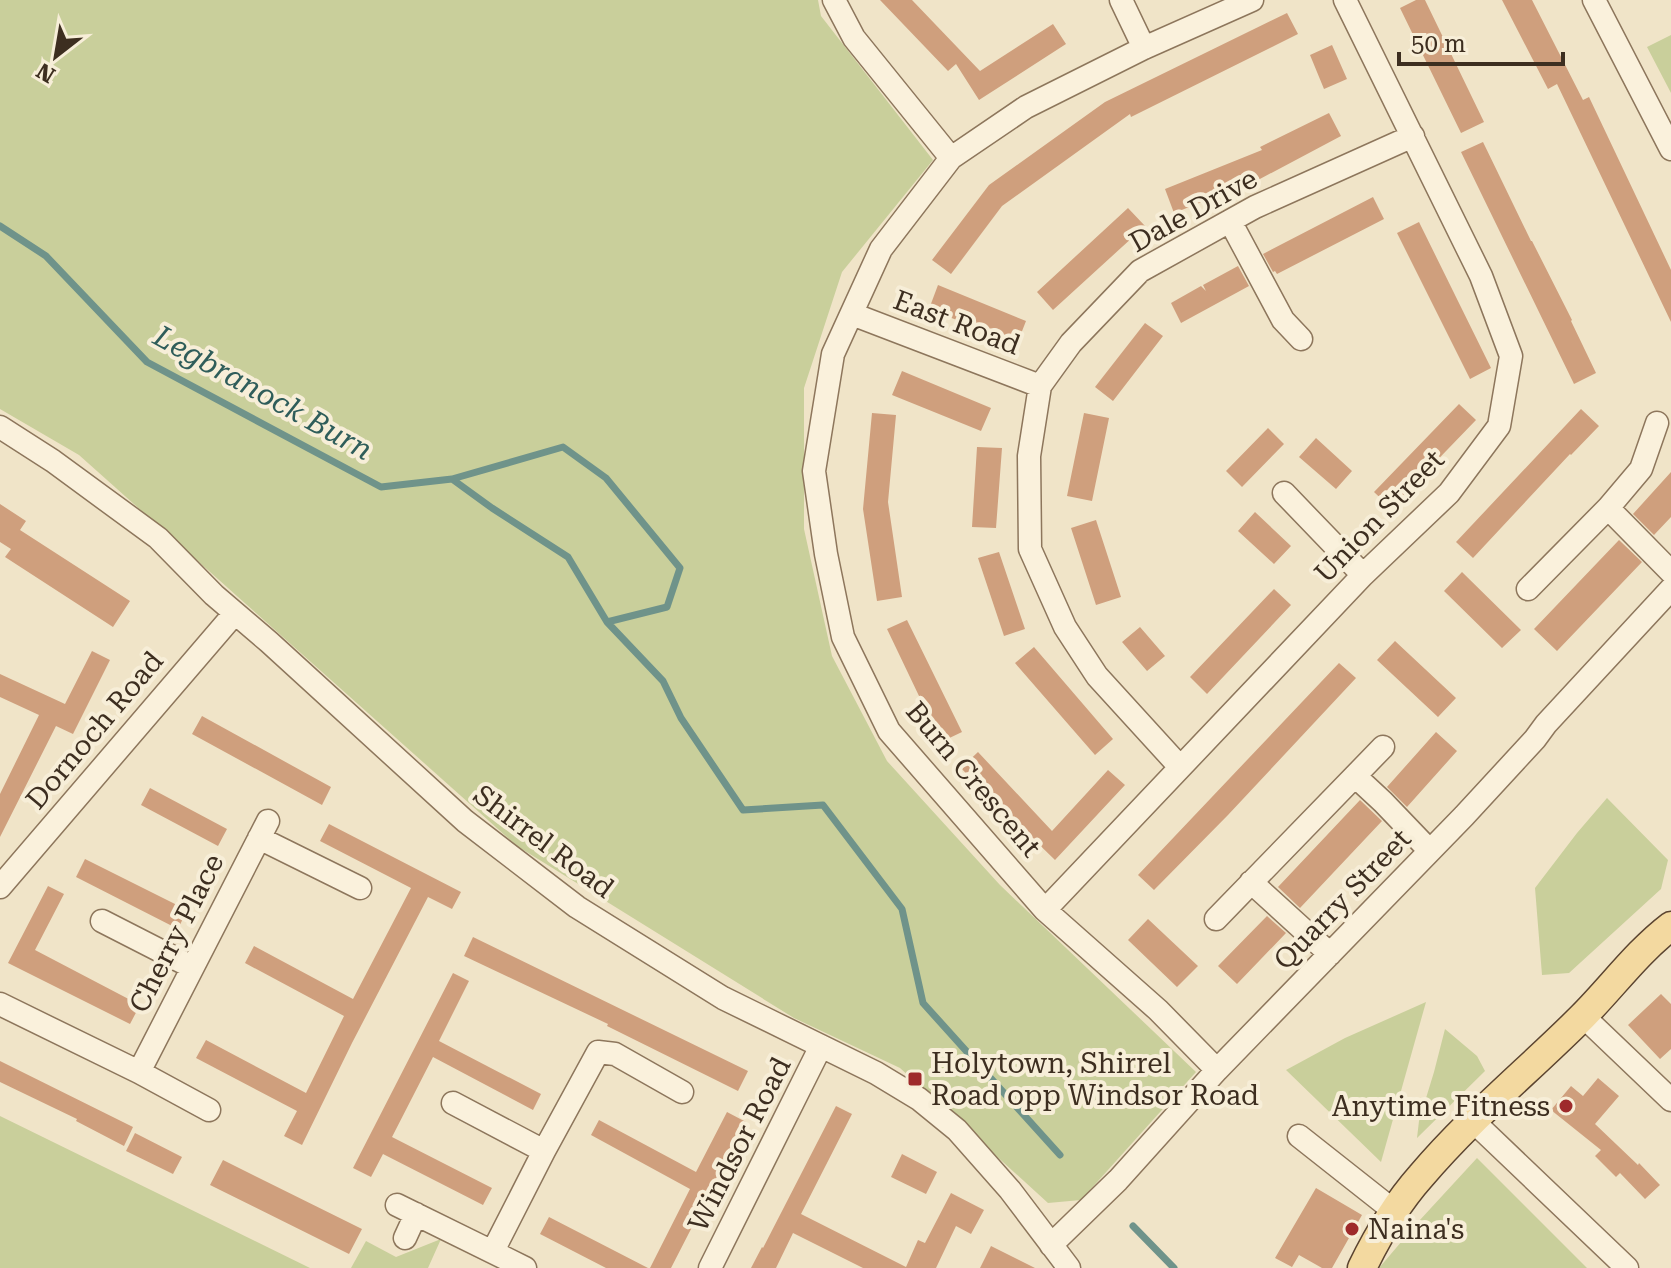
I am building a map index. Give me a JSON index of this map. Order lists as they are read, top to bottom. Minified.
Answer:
{"streets":{"street":["Dale Drive","East Road","Union Street","Dornoch Road","Burn Crescent","Shirrel Road","Quarry Street","Cherry Place","Windsor Road"]},"crossings":[["Dale Drive","East Road"],["Dale Drive","Union Street"],["East Road","Burn Crescent"],["Union Street","Burn Crescent"],["Dornoch Road","Shirrel Road"],["Burn Crescent","Quarry Street"],["Shirrel Road","Quarry Street"],["Shirrel Road","Windsor Road"]],"water":["Legbranock Burn"],"places":{"transit":["Holytown, Shirrel Road opp Windsor Road"],"other":["Anytime Fitness","Naina's"]},"scale_bar":"50 m","north":"bottom left"}
